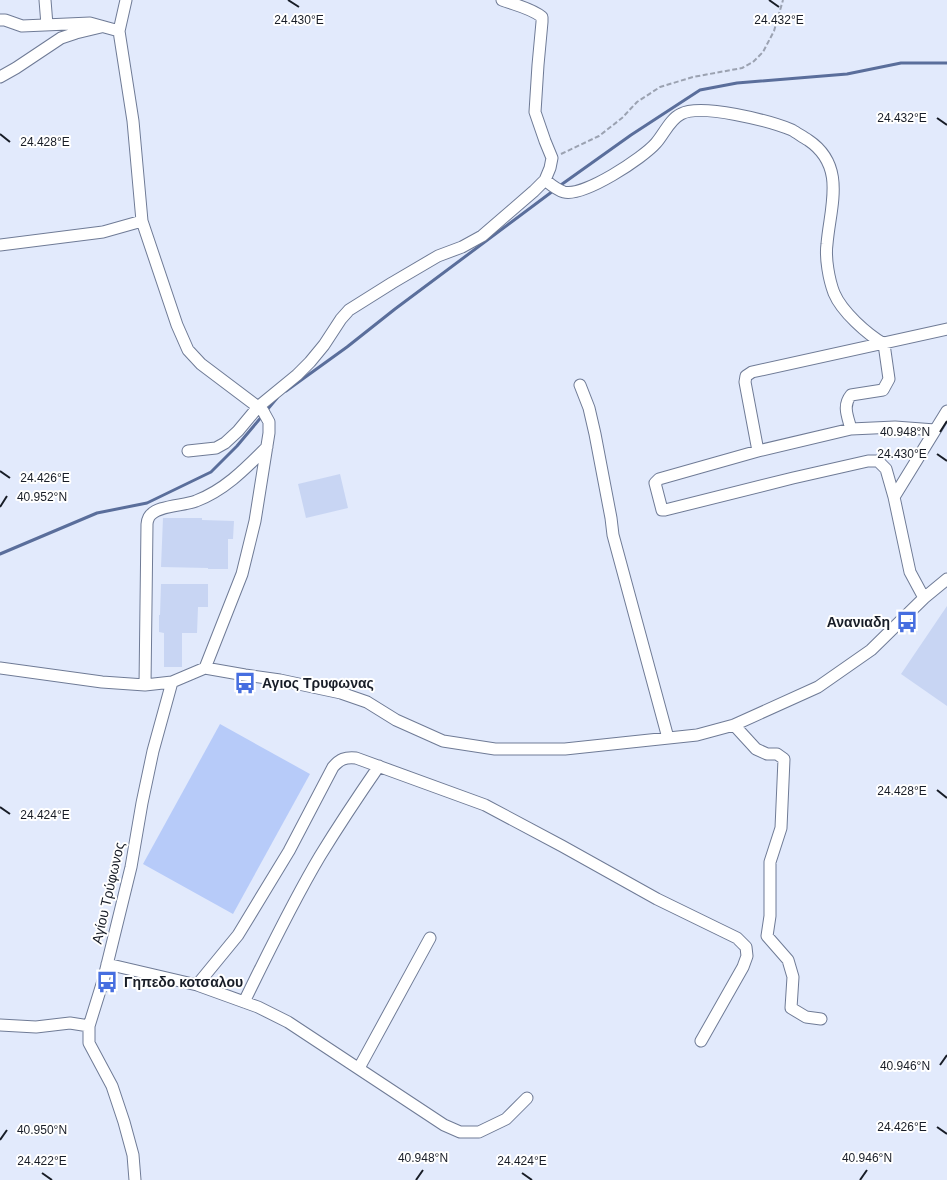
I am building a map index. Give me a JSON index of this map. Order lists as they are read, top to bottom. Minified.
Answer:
{"streets":{"street":["Αγίου Τρύφωνος"]},"places":{"bus stop":["Ανανιαδη","Αγιος Τρυφωνας","Γηπεδο κοτσαλου"]},"coordinates":["24.430°E","24.432°E","24.428°E","40.948°N","24.426°E","40.952°N","24.424°E","40.946°N","40.950°N","24.422°E"]}
